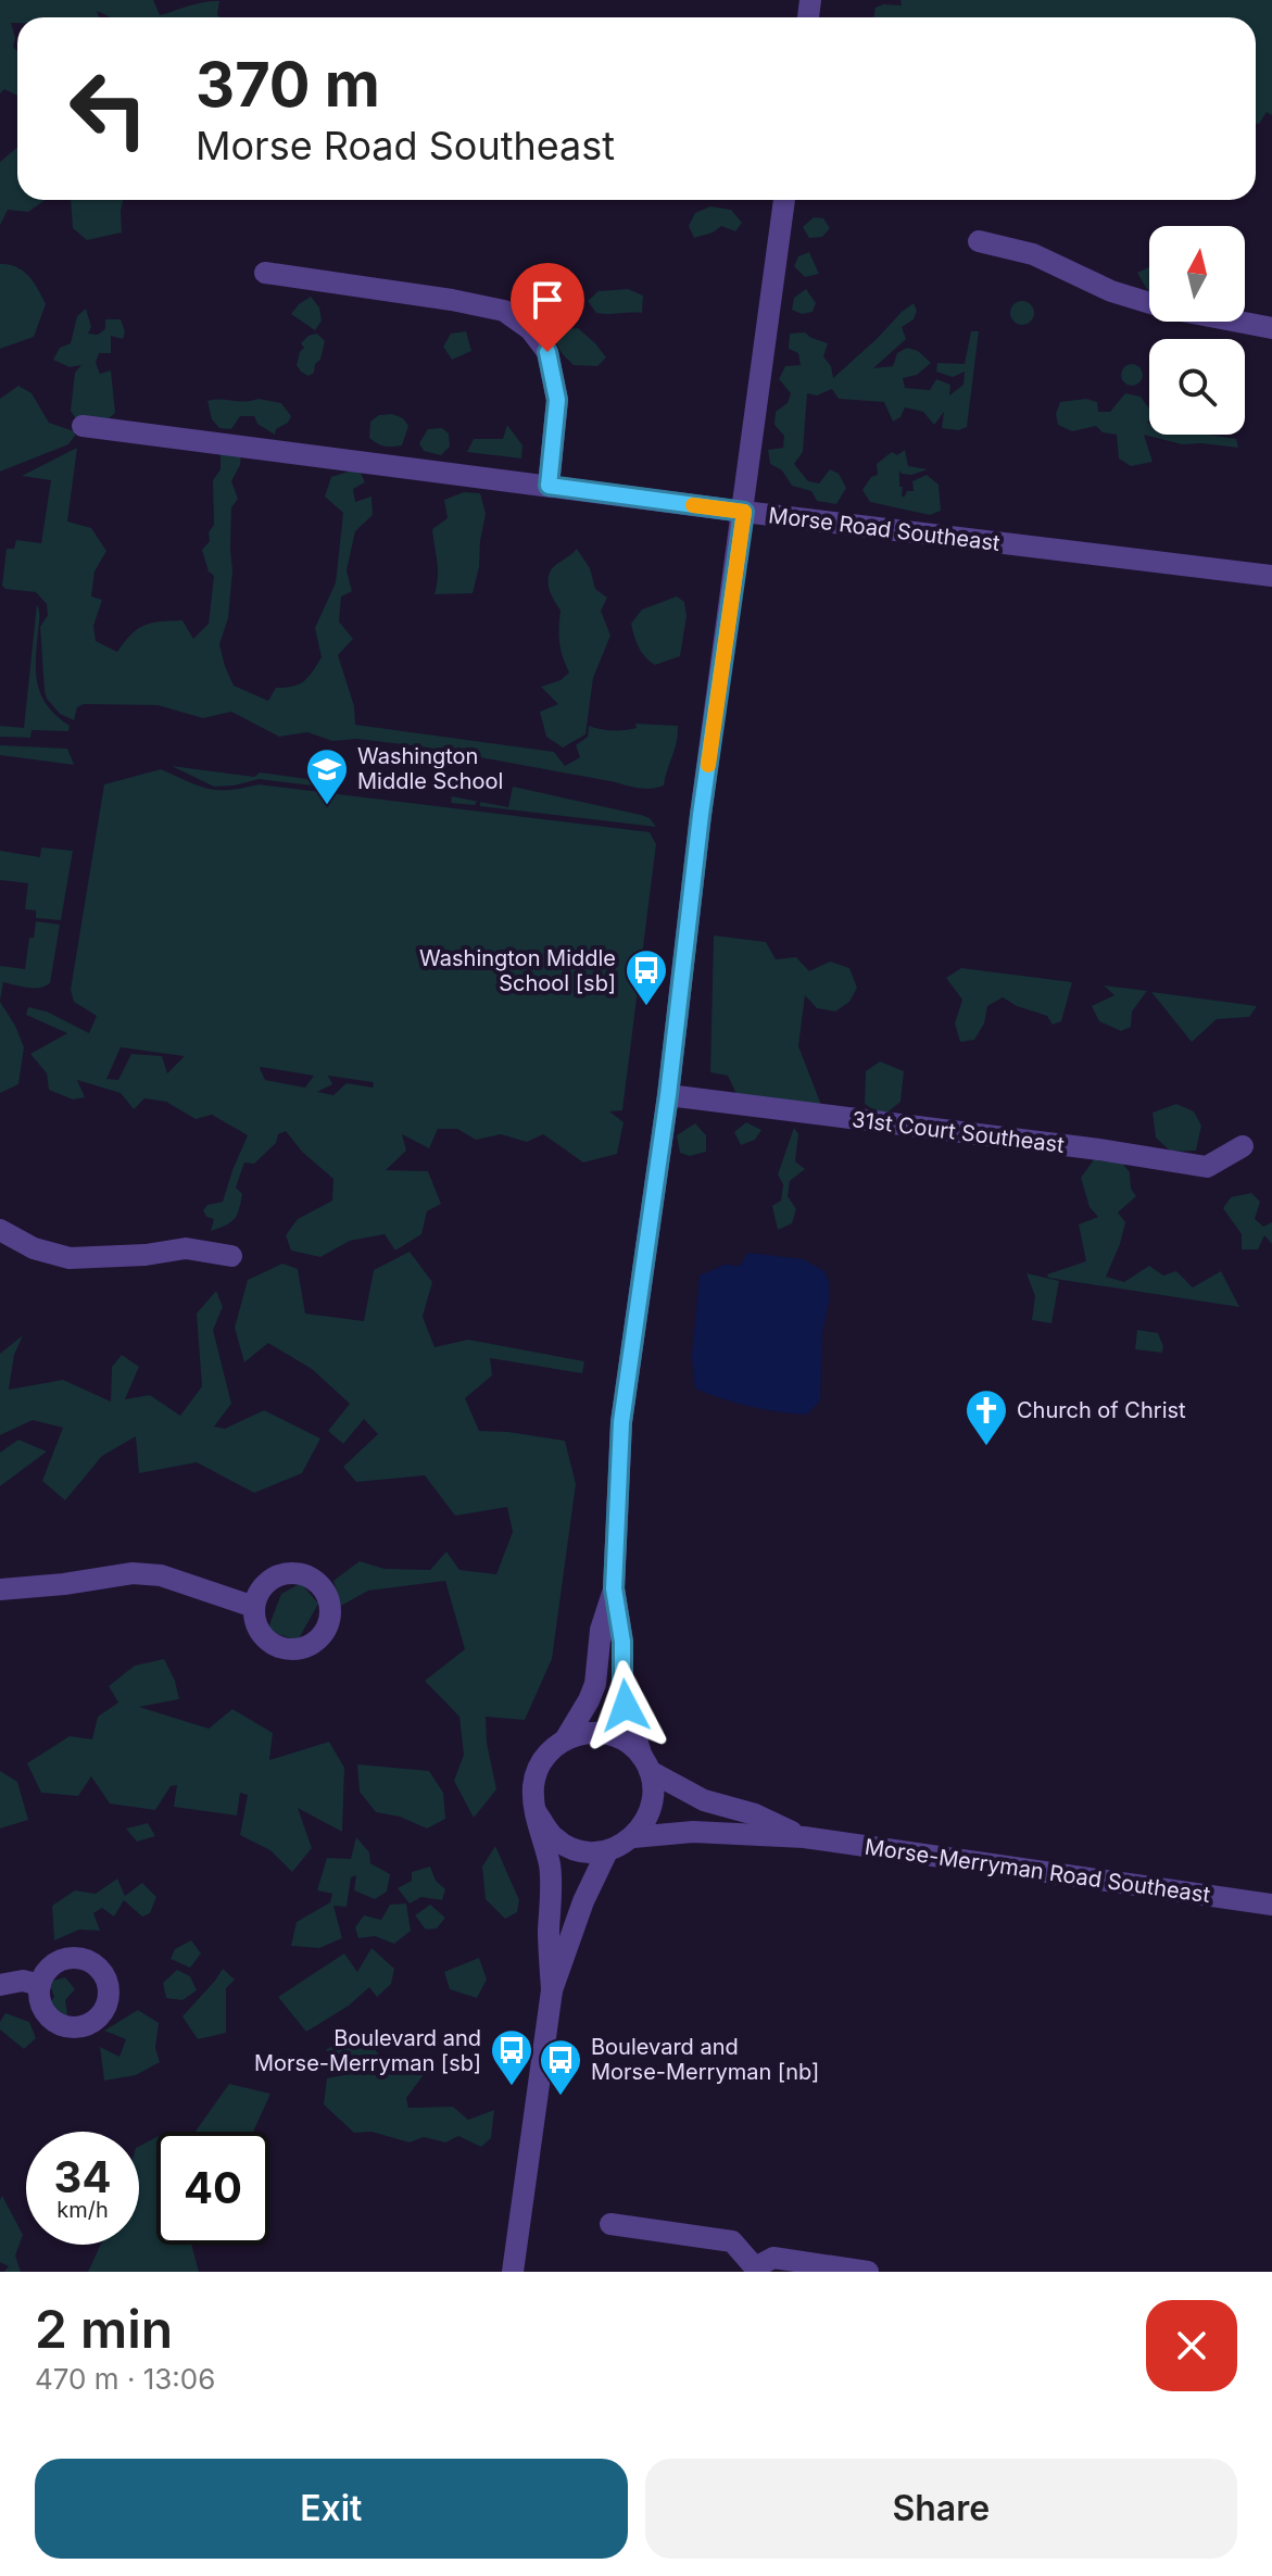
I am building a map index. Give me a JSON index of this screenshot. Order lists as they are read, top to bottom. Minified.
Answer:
{"streets":{"street":["Morse Road Southeast","31st Court Southeast","Morse-Merryman Road Southeast"]},"places":{"school or university":["Washington Middle School"],"bus stop":["Washington Middle School [sb]","Boulevard and Morse-Merryman [sb]","Boulevard and Morse-Merryman [nb]"],"church":["Church of Christ"]},"north":"top","page":{"turn":["370 m","Morse Road Southeast"],"speed":"34 km/h","limit":"40","heading":["2 min","470 m · 13:06"],"buttons":["Exit","Share"]}}
